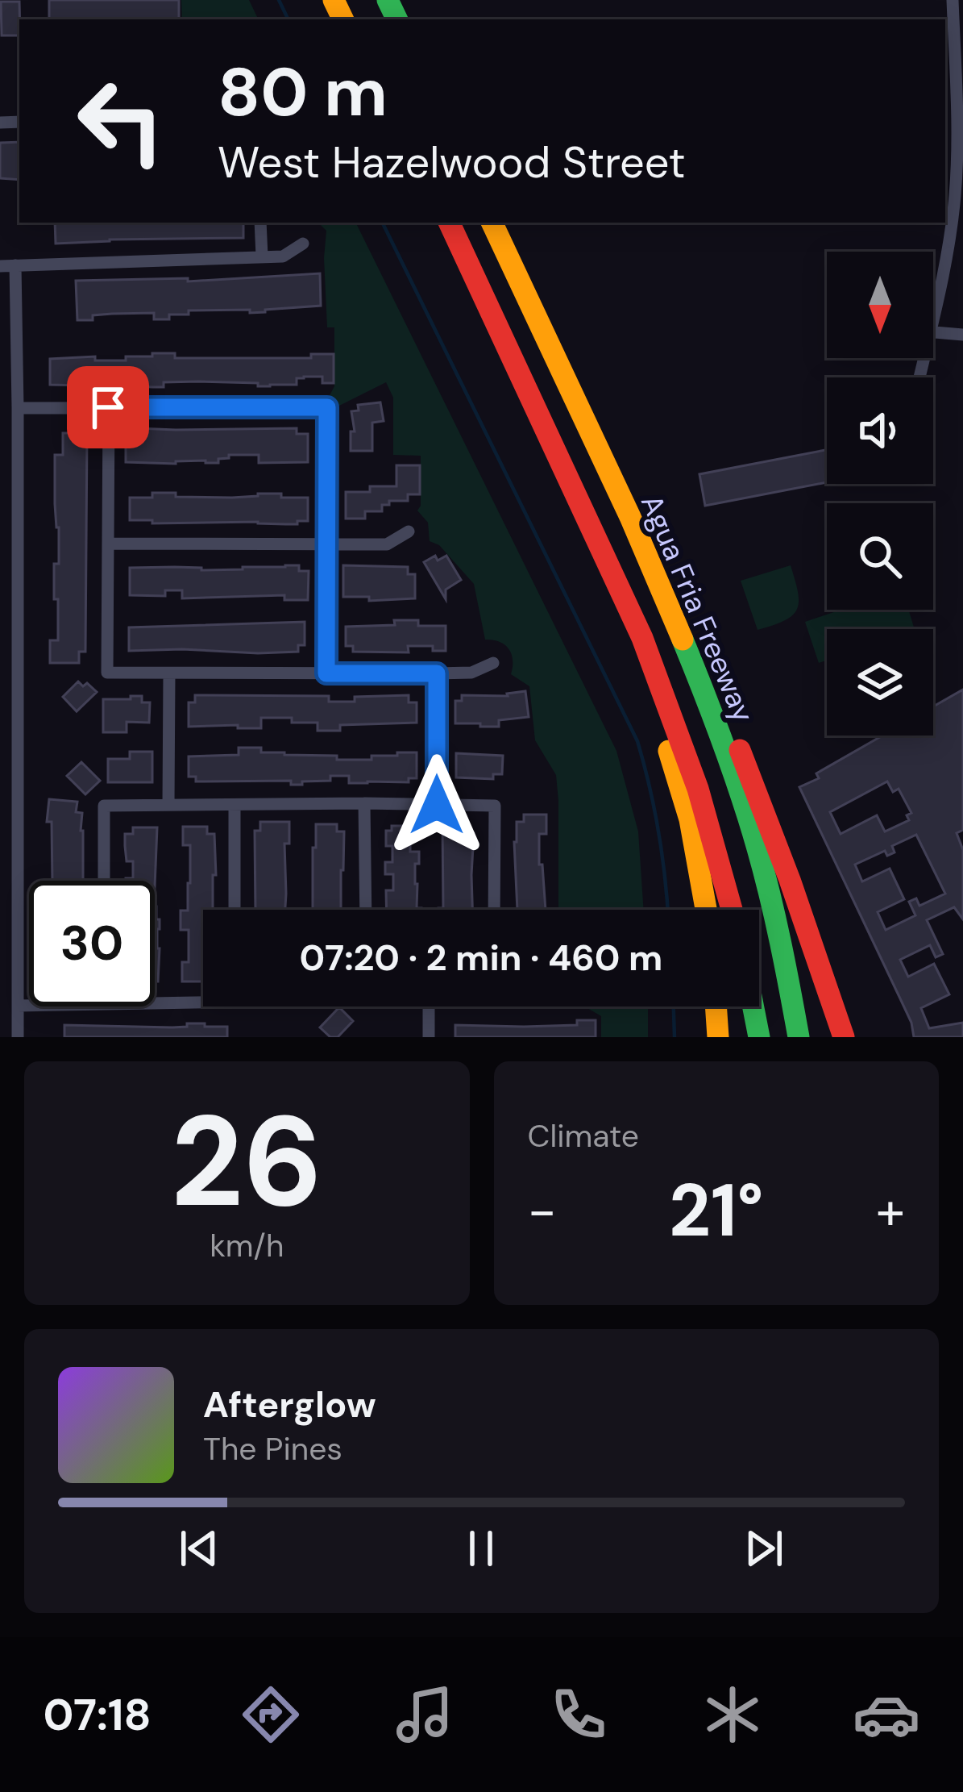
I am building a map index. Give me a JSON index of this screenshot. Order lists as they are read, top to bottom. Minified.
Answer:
{"streets":{"highway":["Agua Fria Freeway"]},"north":"bottom","page":{"turn":["80 m","West Hazelwood Street"],"limit":"30","trip":"07:20 · 2 min · 460 m","tile":[["26","km/h"],"Climate"],"heat":["−","21°","+"],"song":["Afterglow","The Pines"],"tabs":"07:18"}}
